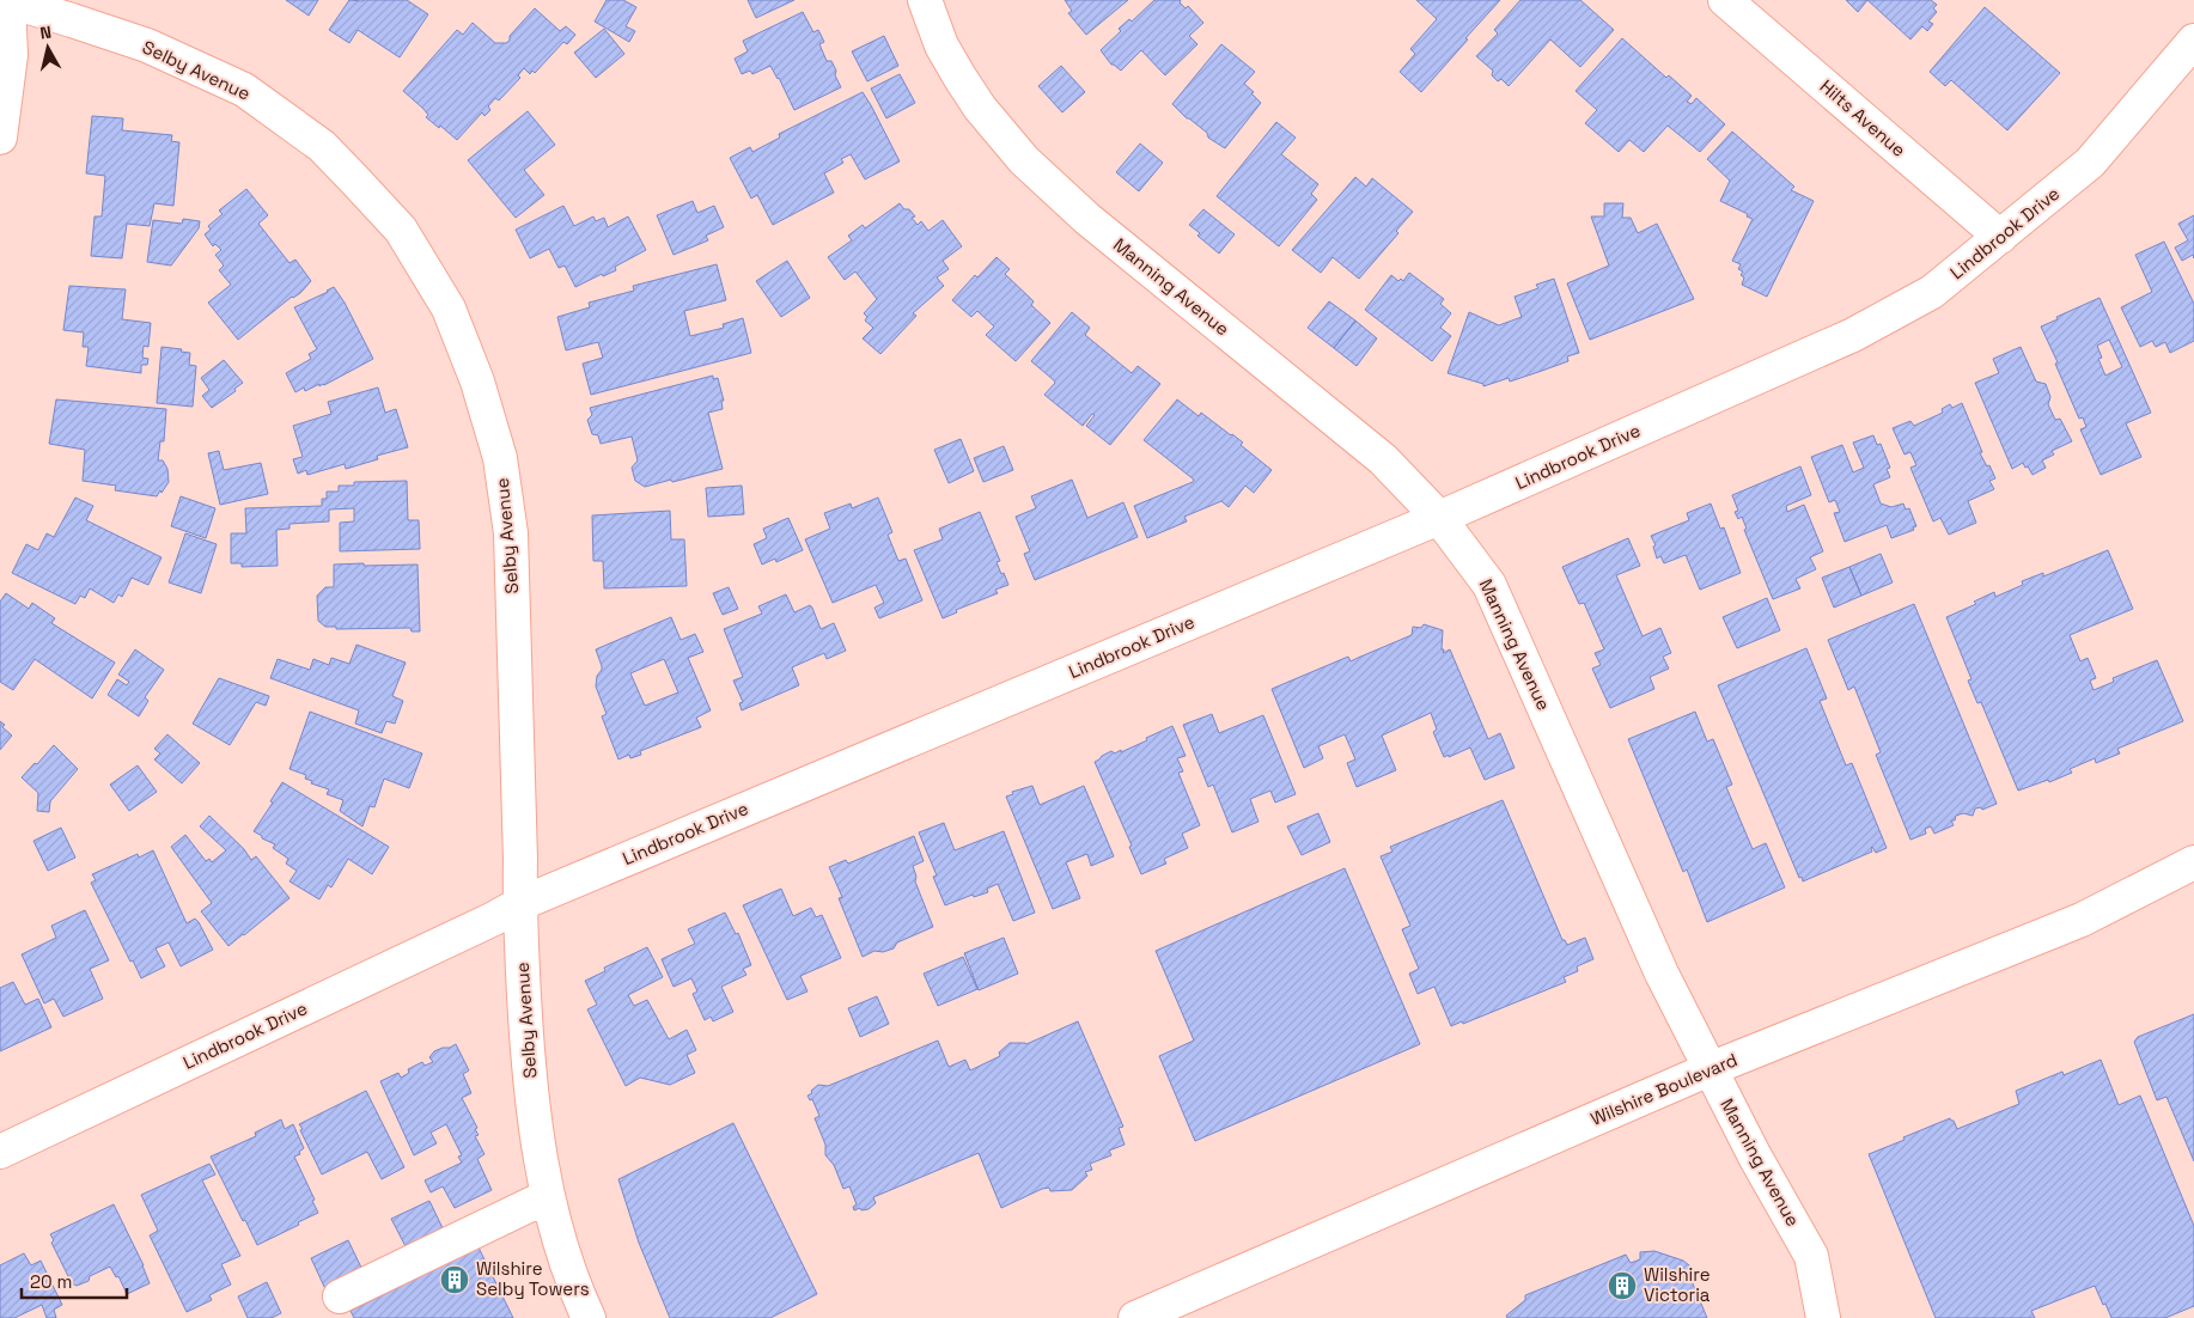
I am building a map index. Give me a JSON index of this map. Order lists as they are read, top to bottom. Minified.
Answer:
{"streets":{"street":["Selby Avenue","Hilts Avenue","Lindbrook Drive","Manning Avenue","Wilshire Boulevard"]},"crossings":[["Selby Avenue","Lindbrook Drive"],["Hilts Avenue","Lindbrook Drive"],["Lindbrook Drive","Manning Avenue"],["Manning Avenue","Wilshire Boulevard"]],"places":{"building":["Wilshire Selby Towers","Wilshire Victoria"]},"scale_bar":"20 m","north":"top"}
